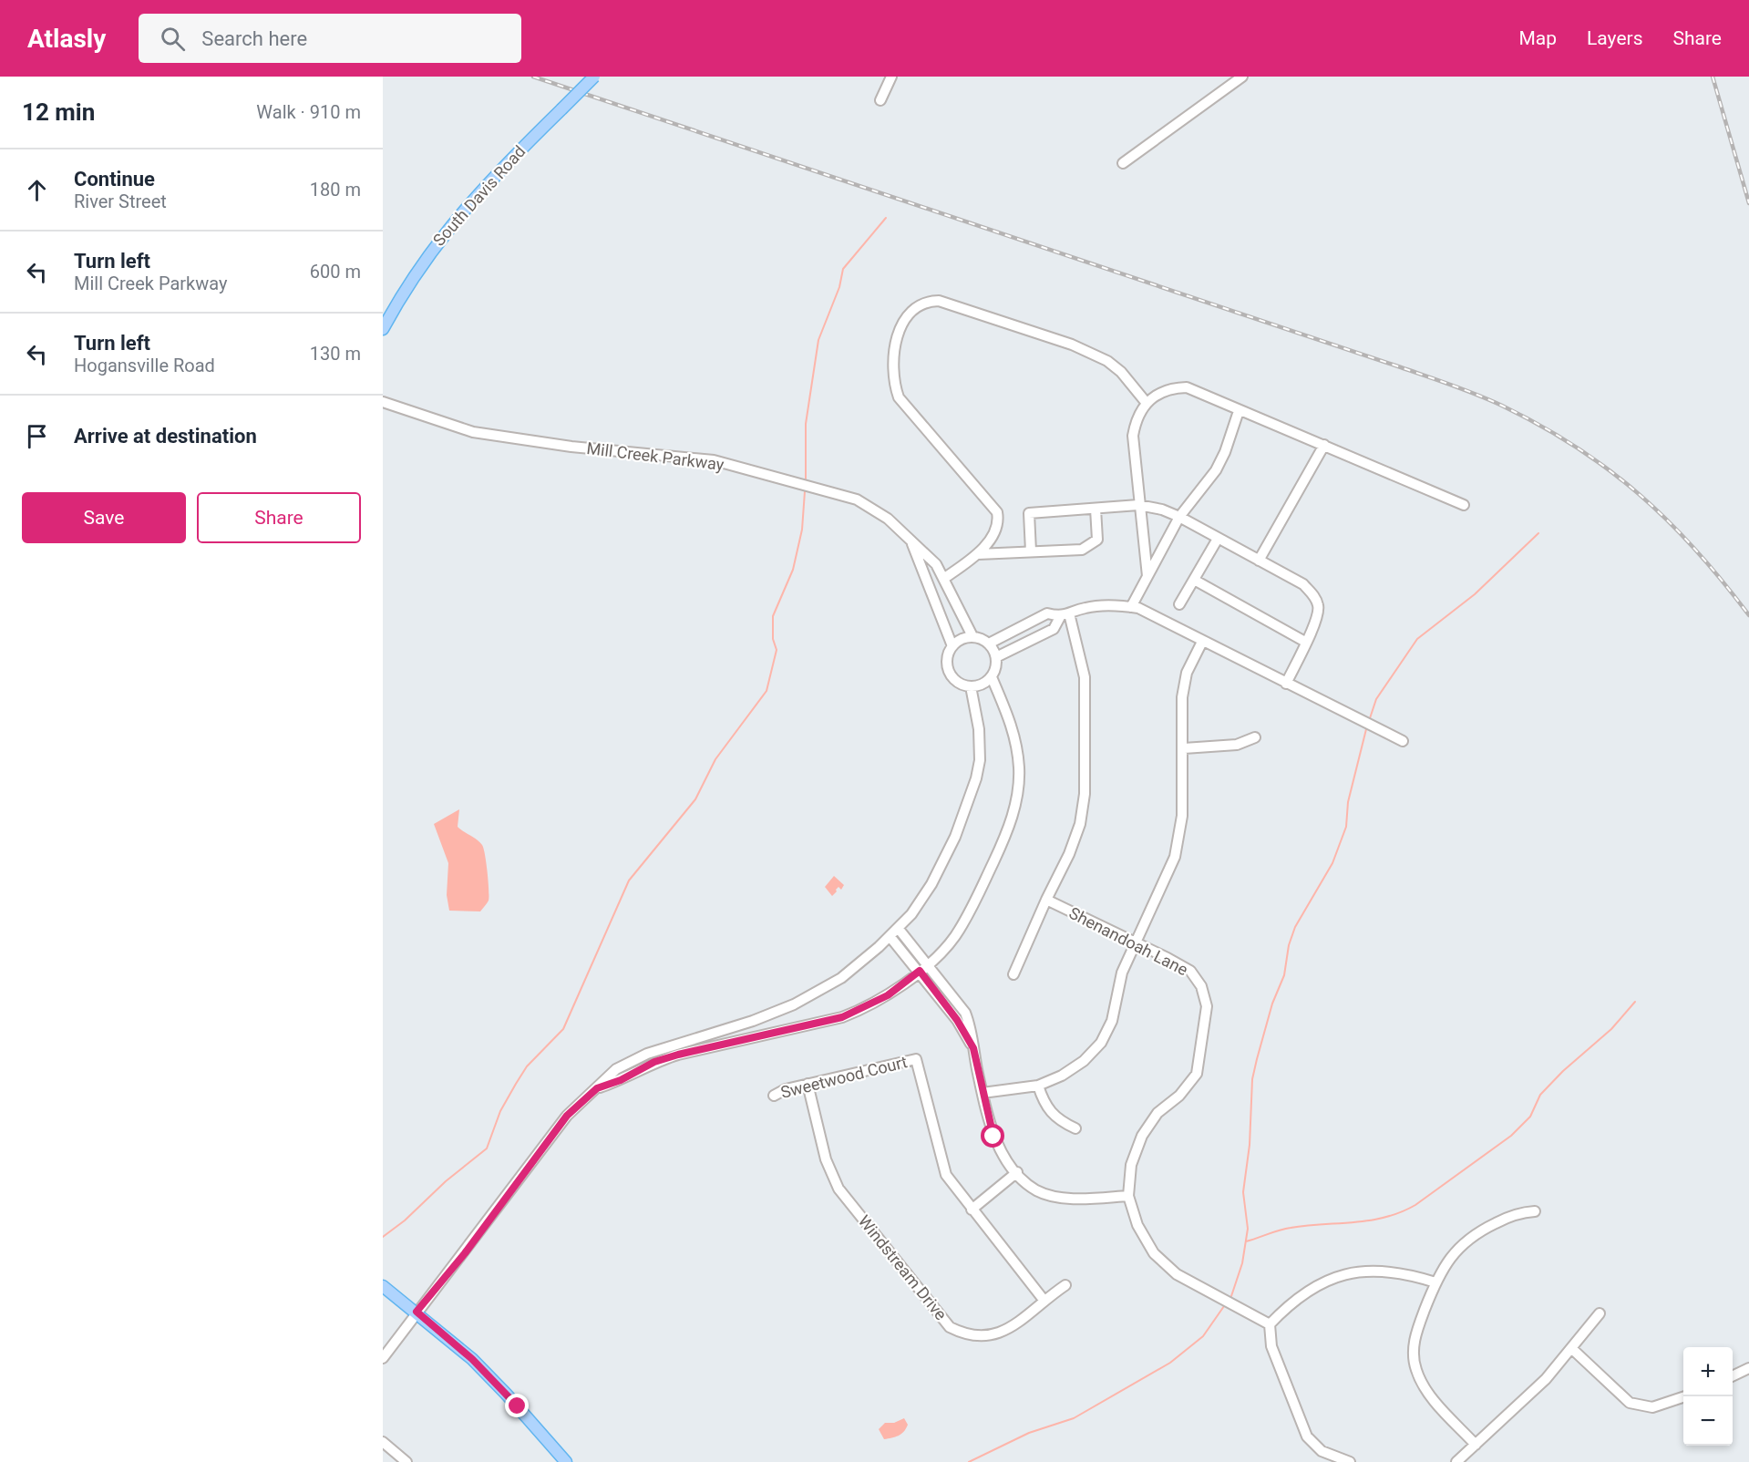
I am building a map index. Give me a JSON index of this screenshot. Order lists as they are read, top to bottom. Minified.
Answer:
{"streets":{"main road":["South Davis Road"],"street":["Mill Creek Parkway","Shenandoah Lane","Sweetwood Court","Windstream Drive"]},"crossings":[["Sweetwood Court","Windstream Drive"]],"page":{"header":"Atlasly","search":"Search here","nav":["Map","Layers","Share"],"heading":["12 min","Walk · 910 m"],"list":[["Continue","River Street","180 m"],["Turn left","Mill Creek Parkway","600 m"],["Turn left","Hogansville Road","130 m"],"Arrive at destination"],"buttons":["Save","Share"],"map_buttons":["+","−"]}}
